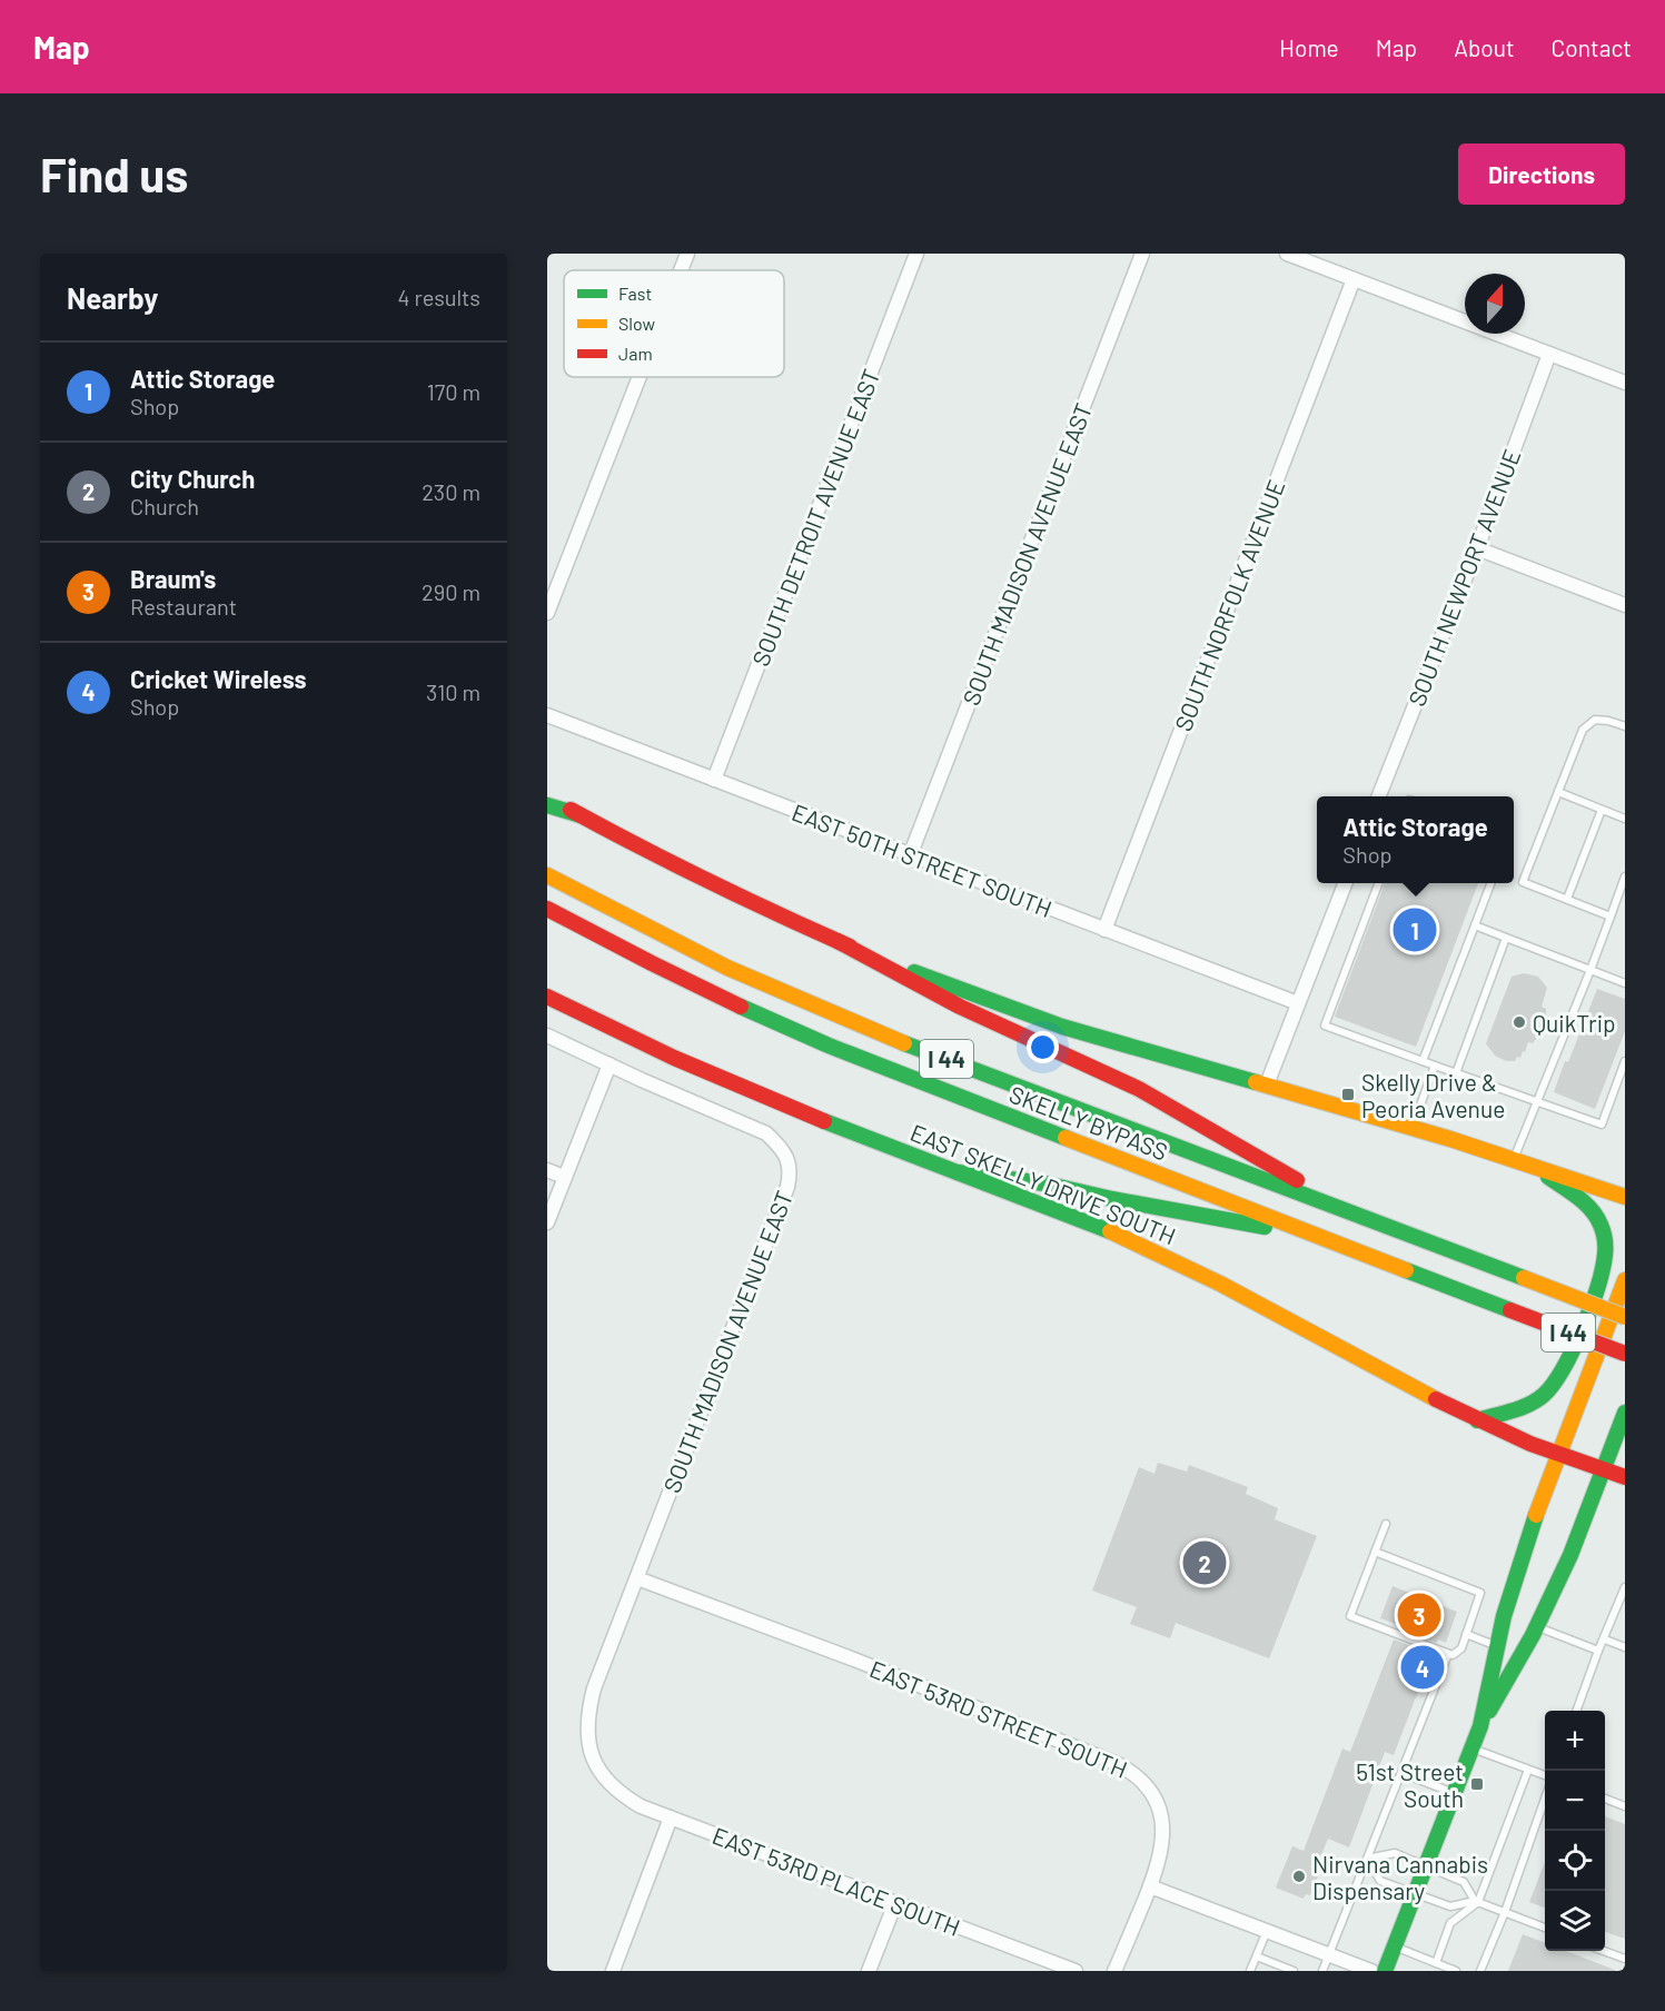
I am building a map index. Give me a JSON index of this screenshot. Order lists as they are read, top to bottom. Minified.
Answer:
{"streets":{"main road":["I 44","SKELLY BYPASS","EAST SKELLY DRIVE SOUTH"],"street":["SOUTH DETROIT AVENUE EAST","SOUTH MADISON AVENUE EAST","SOUTH NEWPORT AVENUE","SOUTH NORFOLK AVENUE","EAST 50TH STREET SOUTH","EAST 53RD STREET SOUTH","EAST 53RD PLACE SOUTH"]},"crossings":[["SOUTH DETROIT AVENUE EAST","EAST 50TH STREET SOUTH"],["SOUTH MADISON AVENUE EAST","EAST 50TH STREET SOUTH"],["SOUTH MADISON AVENUE EAST","EAST 53RD STREET SOUTH"],["SOUTH MADISON AVENUE EAST","EAST 53RD PLACE SOUTH"],["SOUTH NORFOLK AVENUE","EAST 50TH STREET SOUTH"]],"places":{"other":["QuikTrip","Nirvana Cannabis Dispensary"],"transit":["Skelly Drive & Peoria Avenue","51st Street South"]},"legend":["Fast","Slow","Jam"],"north":"top","page":{"header":"Map","nav":["Home","Map","About","Contact"],"buttons":"Directions","title":"Find us","heading":["Nearby","4 results"],"list":[{"mark":"1","name":"Attic Storage","note":"Shop","value":"170 m"},{"mark":"2","name":"City Church","note":"Church","value":"230 m"},{"mark":"3","name":"Braum's","note":"Restaurant","value":"290 m"},{"mark":"4","name":"Cricket Wireless","note":"Shop","value":"310 m"}],"popup":["Attic Storage","Shop"],"pins":["1","2","3","4"],"map_buttons":["+","−"]}}
